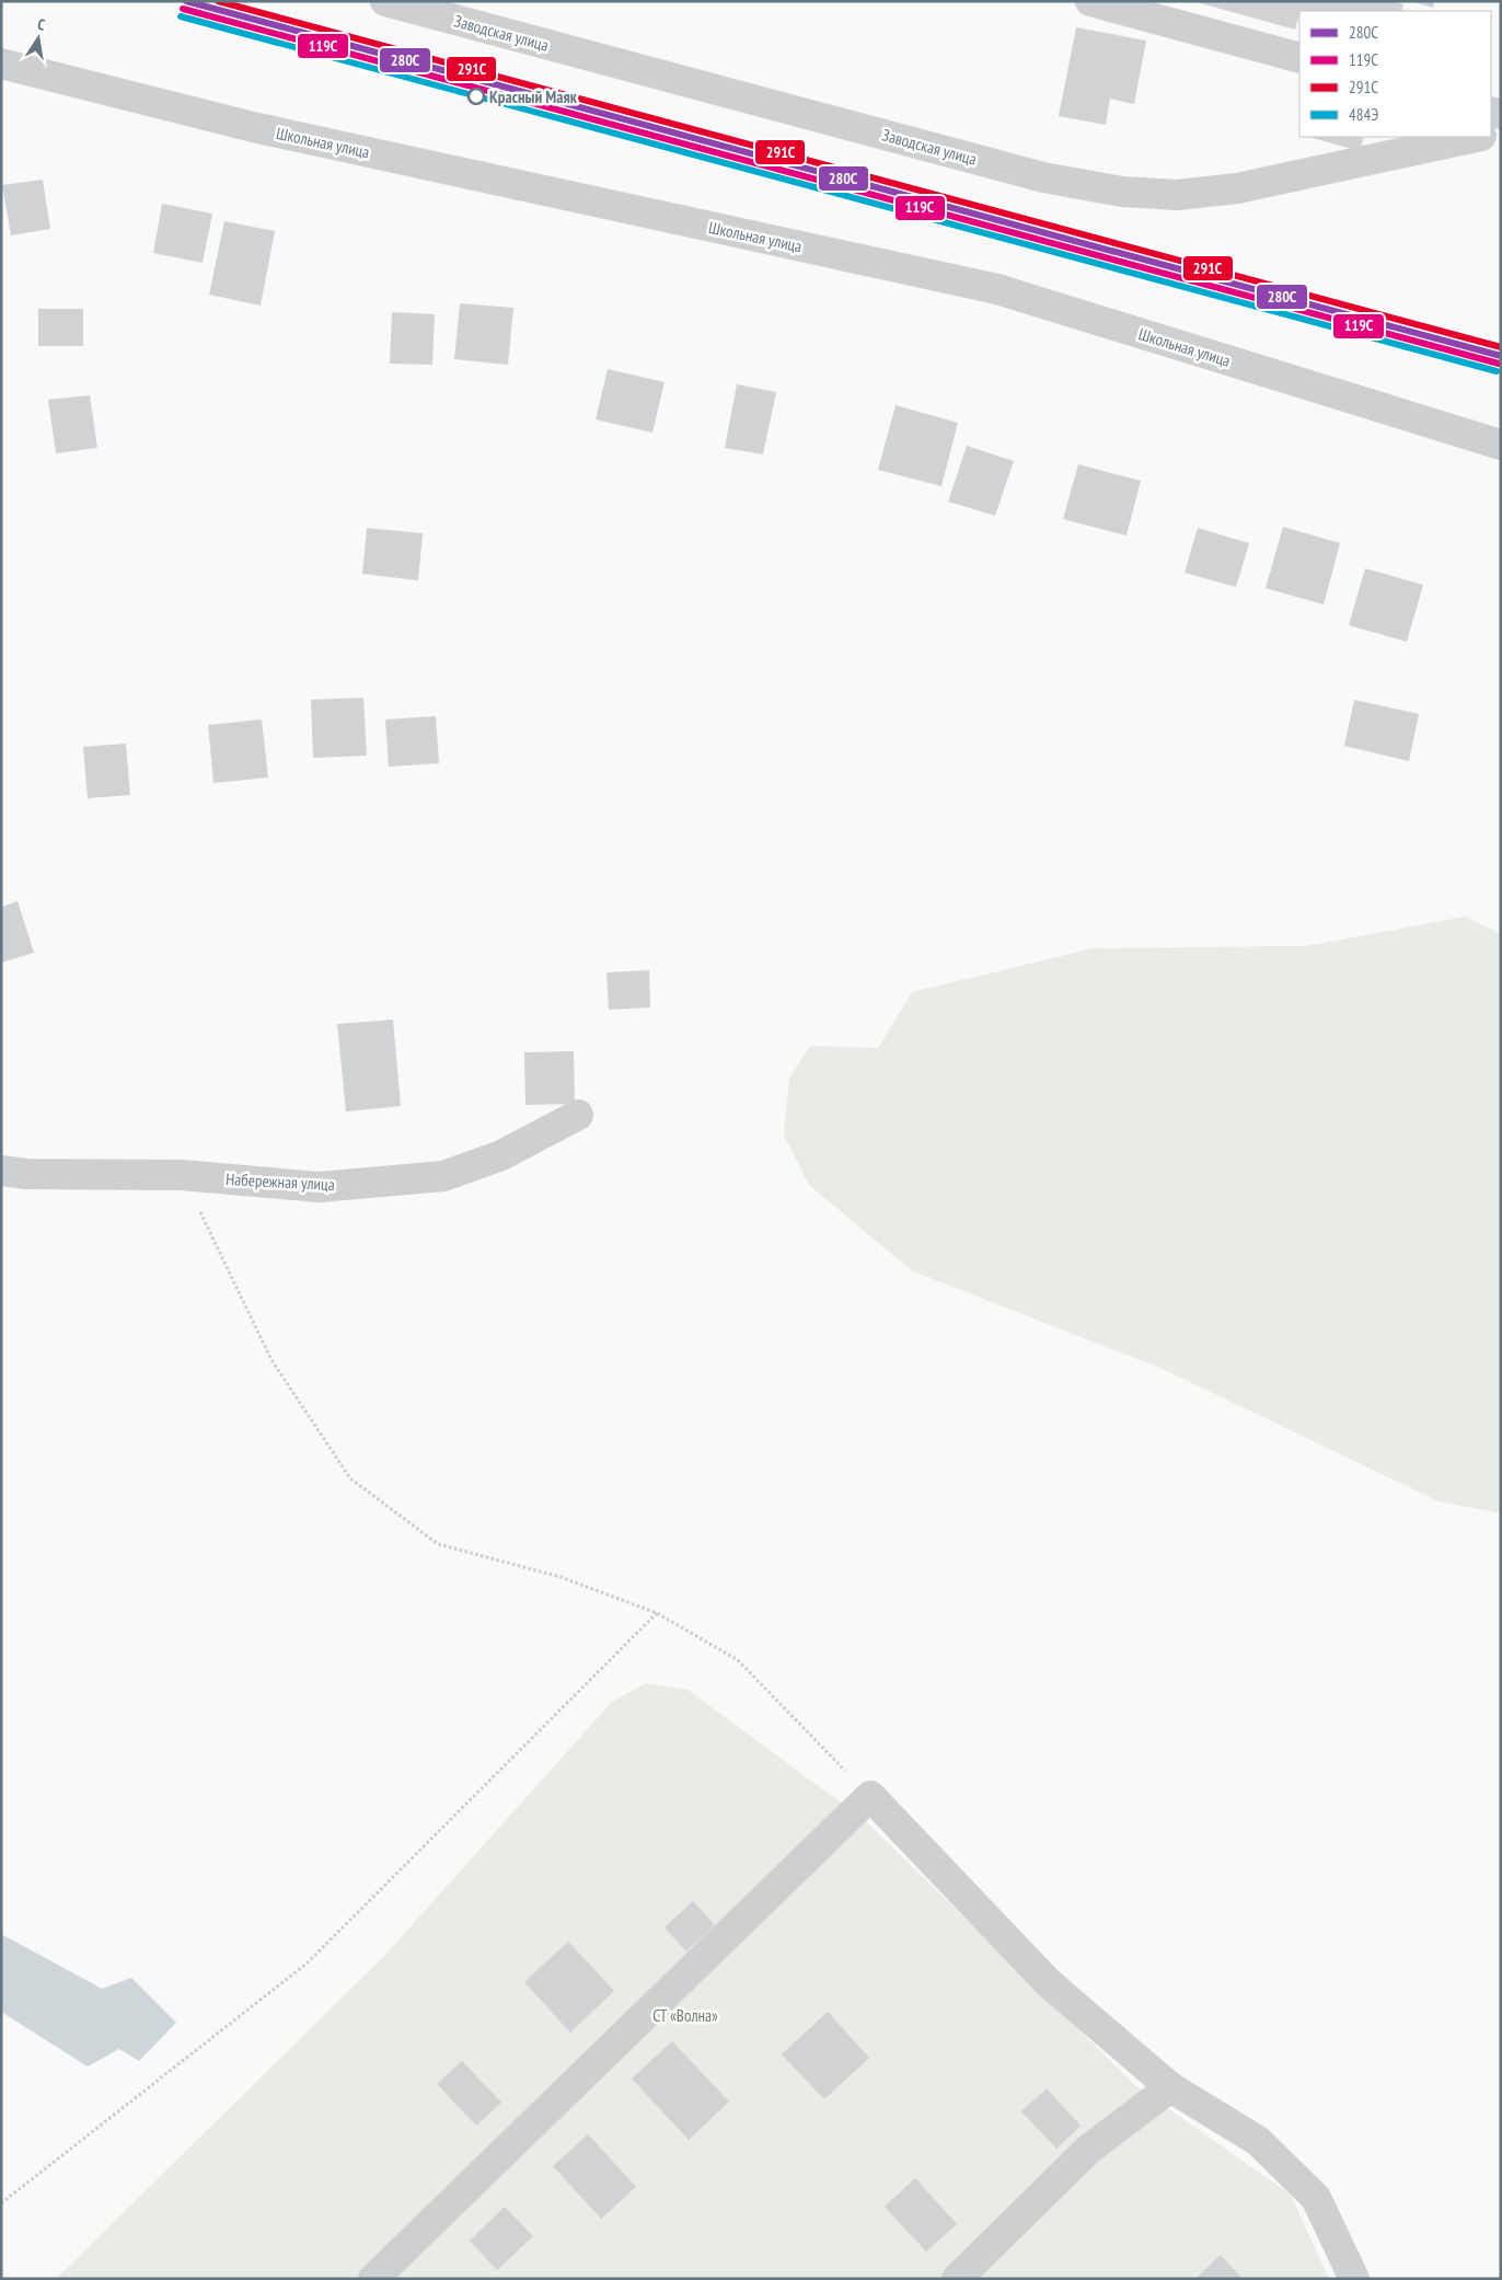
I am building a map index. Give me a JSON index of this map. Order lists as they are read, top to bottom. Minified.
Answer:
{"streets":{"street":["Заводская улица","Школьная улица","Набережная улица"]},"parks":["СТ «Волна»"],"places":["Красный Маяк"],"lines":["transit line 280С","transit line 291С","transit line 119С","transit line 484Э"],"legend":["280С","119С","291С","484Э"],"north":"top"}
